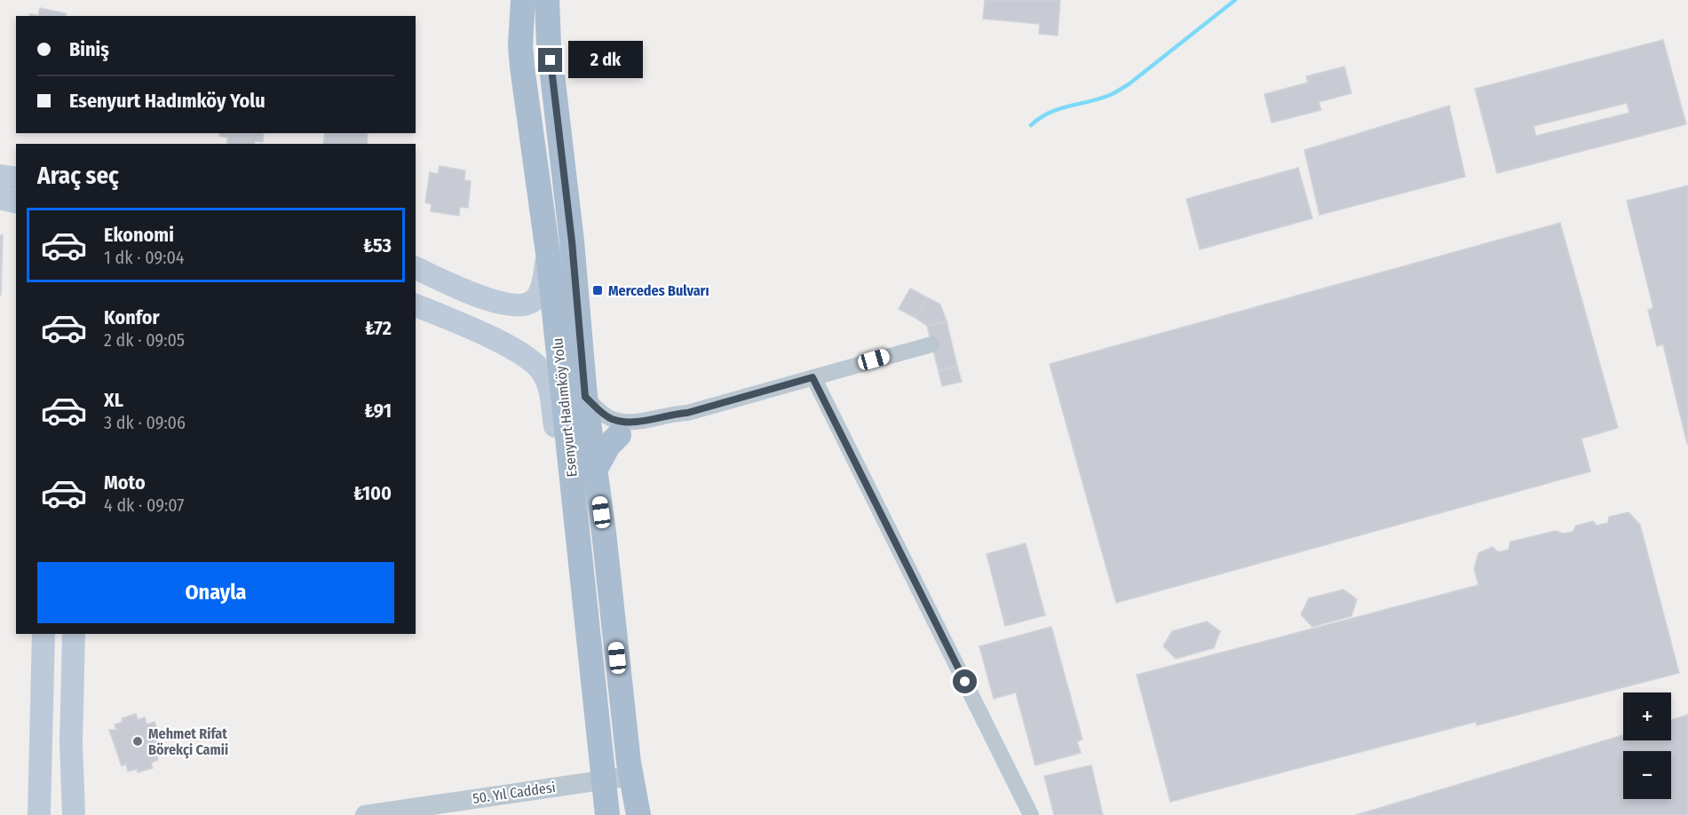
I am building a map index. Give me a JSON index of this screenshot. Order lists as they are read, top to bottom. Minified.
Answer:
{"streets":{"main road":["Esenyurt Hadımköy Yolu"],"street":["50. Yıl Caddesi"]},"crossings":[["Esenyurt Hadımköy Yolu","50. Yıl Caddesi"]],"places":{"transit":["Mercedes Bulvarı"],"other":["Mehmet Rifat Börekçi Camii"]},"page":{"banner":["Biniş","Esenyurt Hadımköy Yolu"],"bubble":"2 dk","heading":"Araç seç","list":[{"name":"Ekonomi","note":"1 dk · 09:04","value":"₺53"},{"name":"Konfor","note":"2 dk · 09:05","value":"₺72"},{"name":"XL","note":"3 dk · 09:06","value":"₺91"},{"name":"Moto","note":"4 dk · 09:07","value":"₺100"}],"buttons":"Onayla","map_buttons":["+","−"]}}
